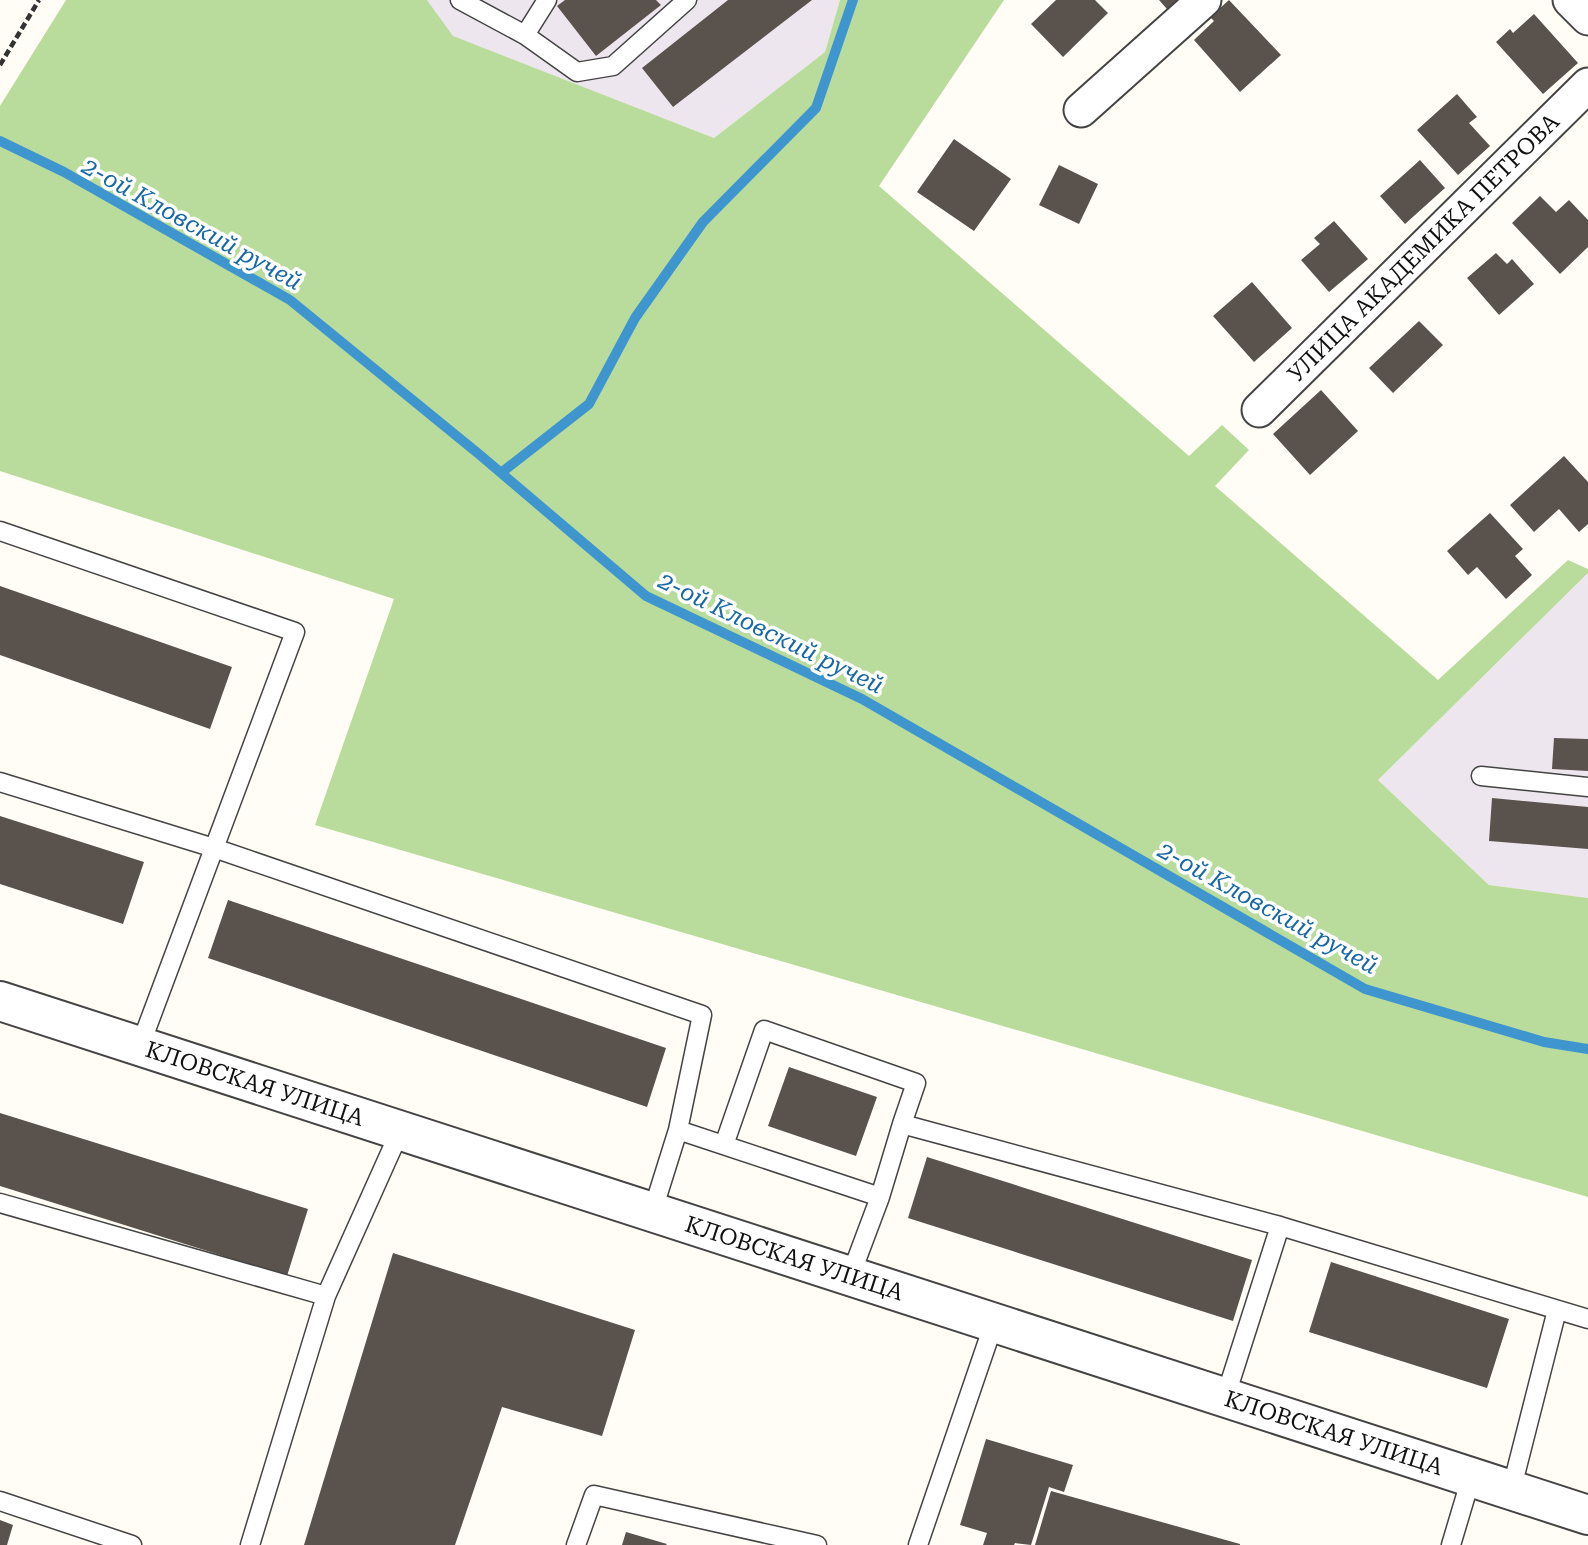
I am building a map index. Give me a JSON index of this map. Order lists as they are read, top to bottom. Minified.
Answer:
{"streets":{"street":["УЛИЦА АКАДЕМИКА ПЕТРОВА","КЛОВСКАЯ УЛИЦА"]},"water":["2-ой Кловский ручей"]}
